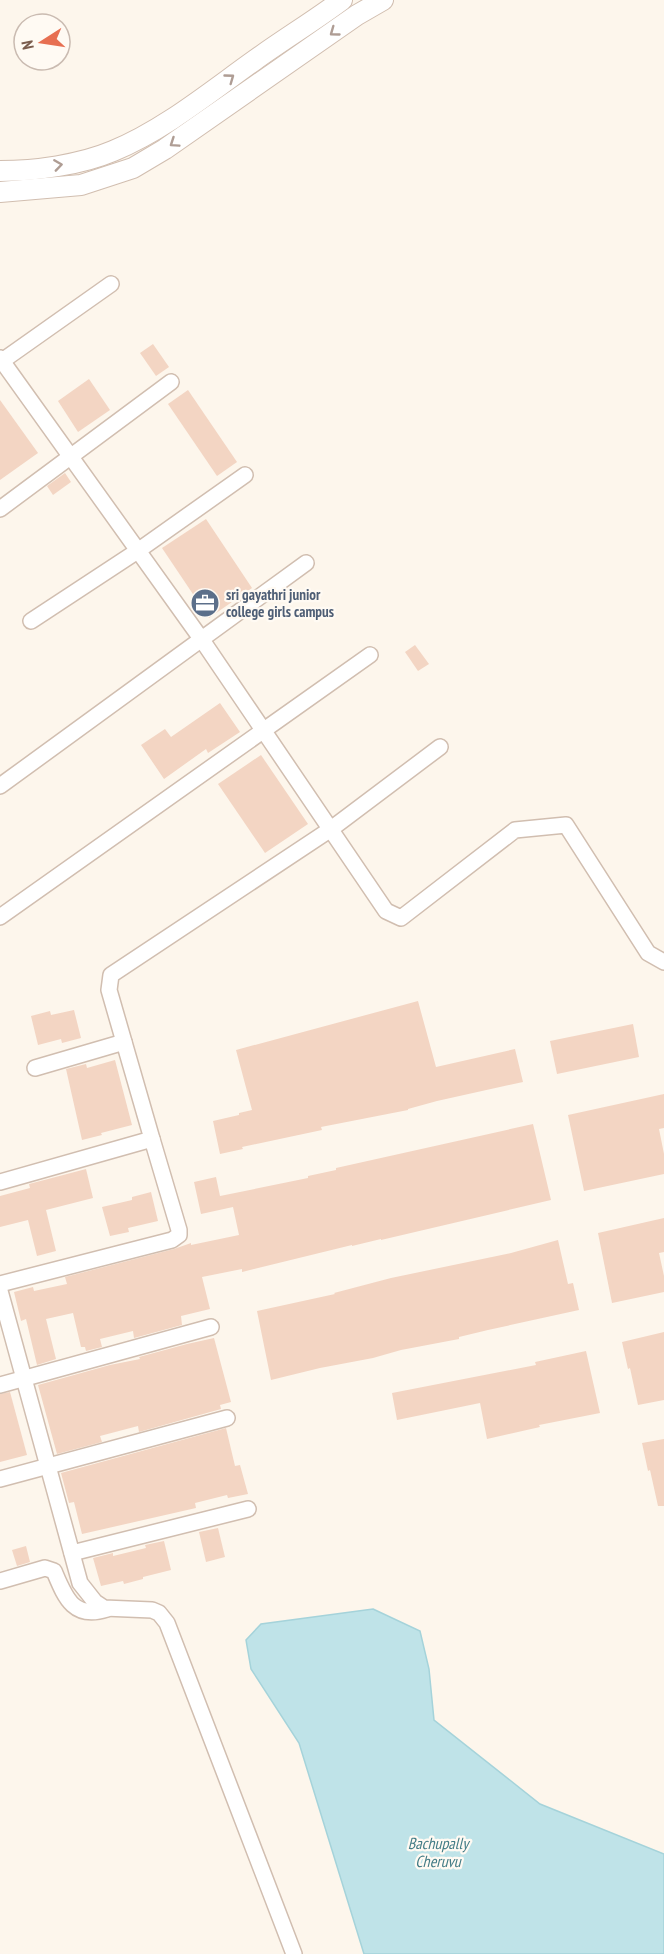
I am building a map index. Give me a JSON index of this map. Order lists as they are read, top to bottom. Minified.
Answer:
{"water":["Bachupally Cheruvu"],"places":{"office":["sri gayathri junior college girls campus"]},"north":"left"}
